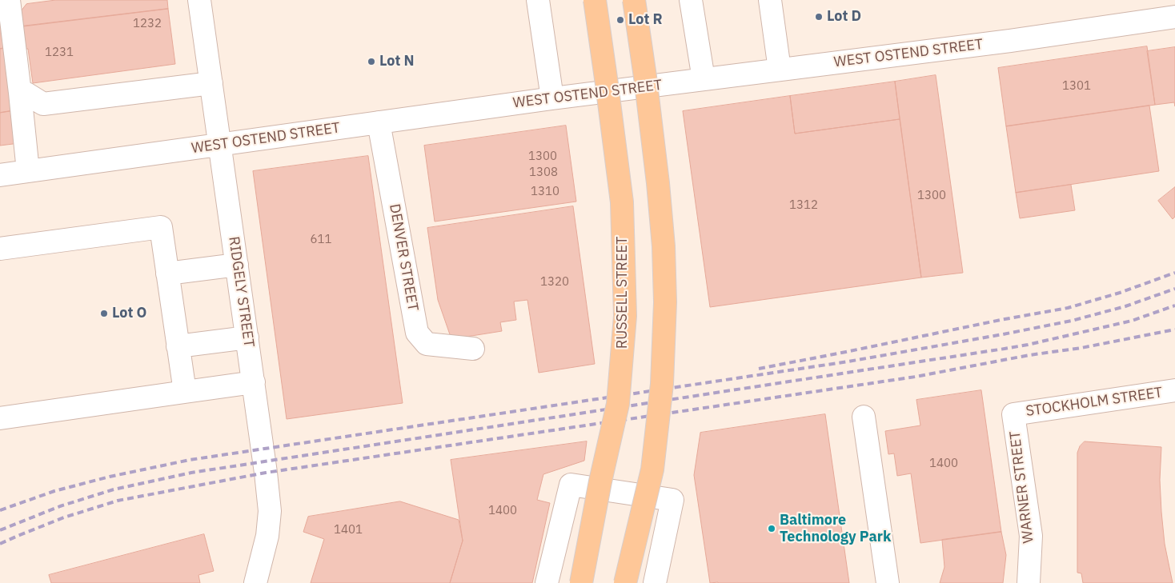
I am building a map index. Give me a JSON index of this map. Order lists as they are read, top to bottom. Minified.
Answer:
{"streets":{"main road":["RUSSELL STREET"],"street":["WEST OSTEND STREET","DENVER STREET","RIDGELY STREET","STOCKHOLM STREET","WARNER STREET"]},"crossings":[["WEST OSTEND STREET","DENVER STREET"],["WEST OSTEND STREET","RIDGELY STREET"],["STOCKHOLM STREET","WARNER STREET"]],"places":["Lot D","Lot R","Lot N","Lot O","Baltimore Technology Park"],"house_numbers":["1232","1231","1301","1300","1308","1310","1300","1312","611","1320","1400","1400","1401"]}
